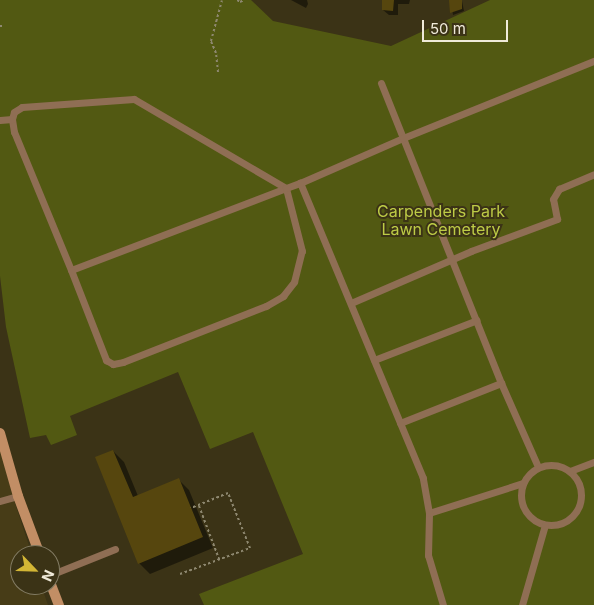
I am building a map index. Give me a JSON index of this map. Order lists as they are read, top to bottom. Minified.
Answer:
{"parks":["Carpenders Park Lawn Cemetery"],"scale_bar":"50 m","north":"bottom right"}
